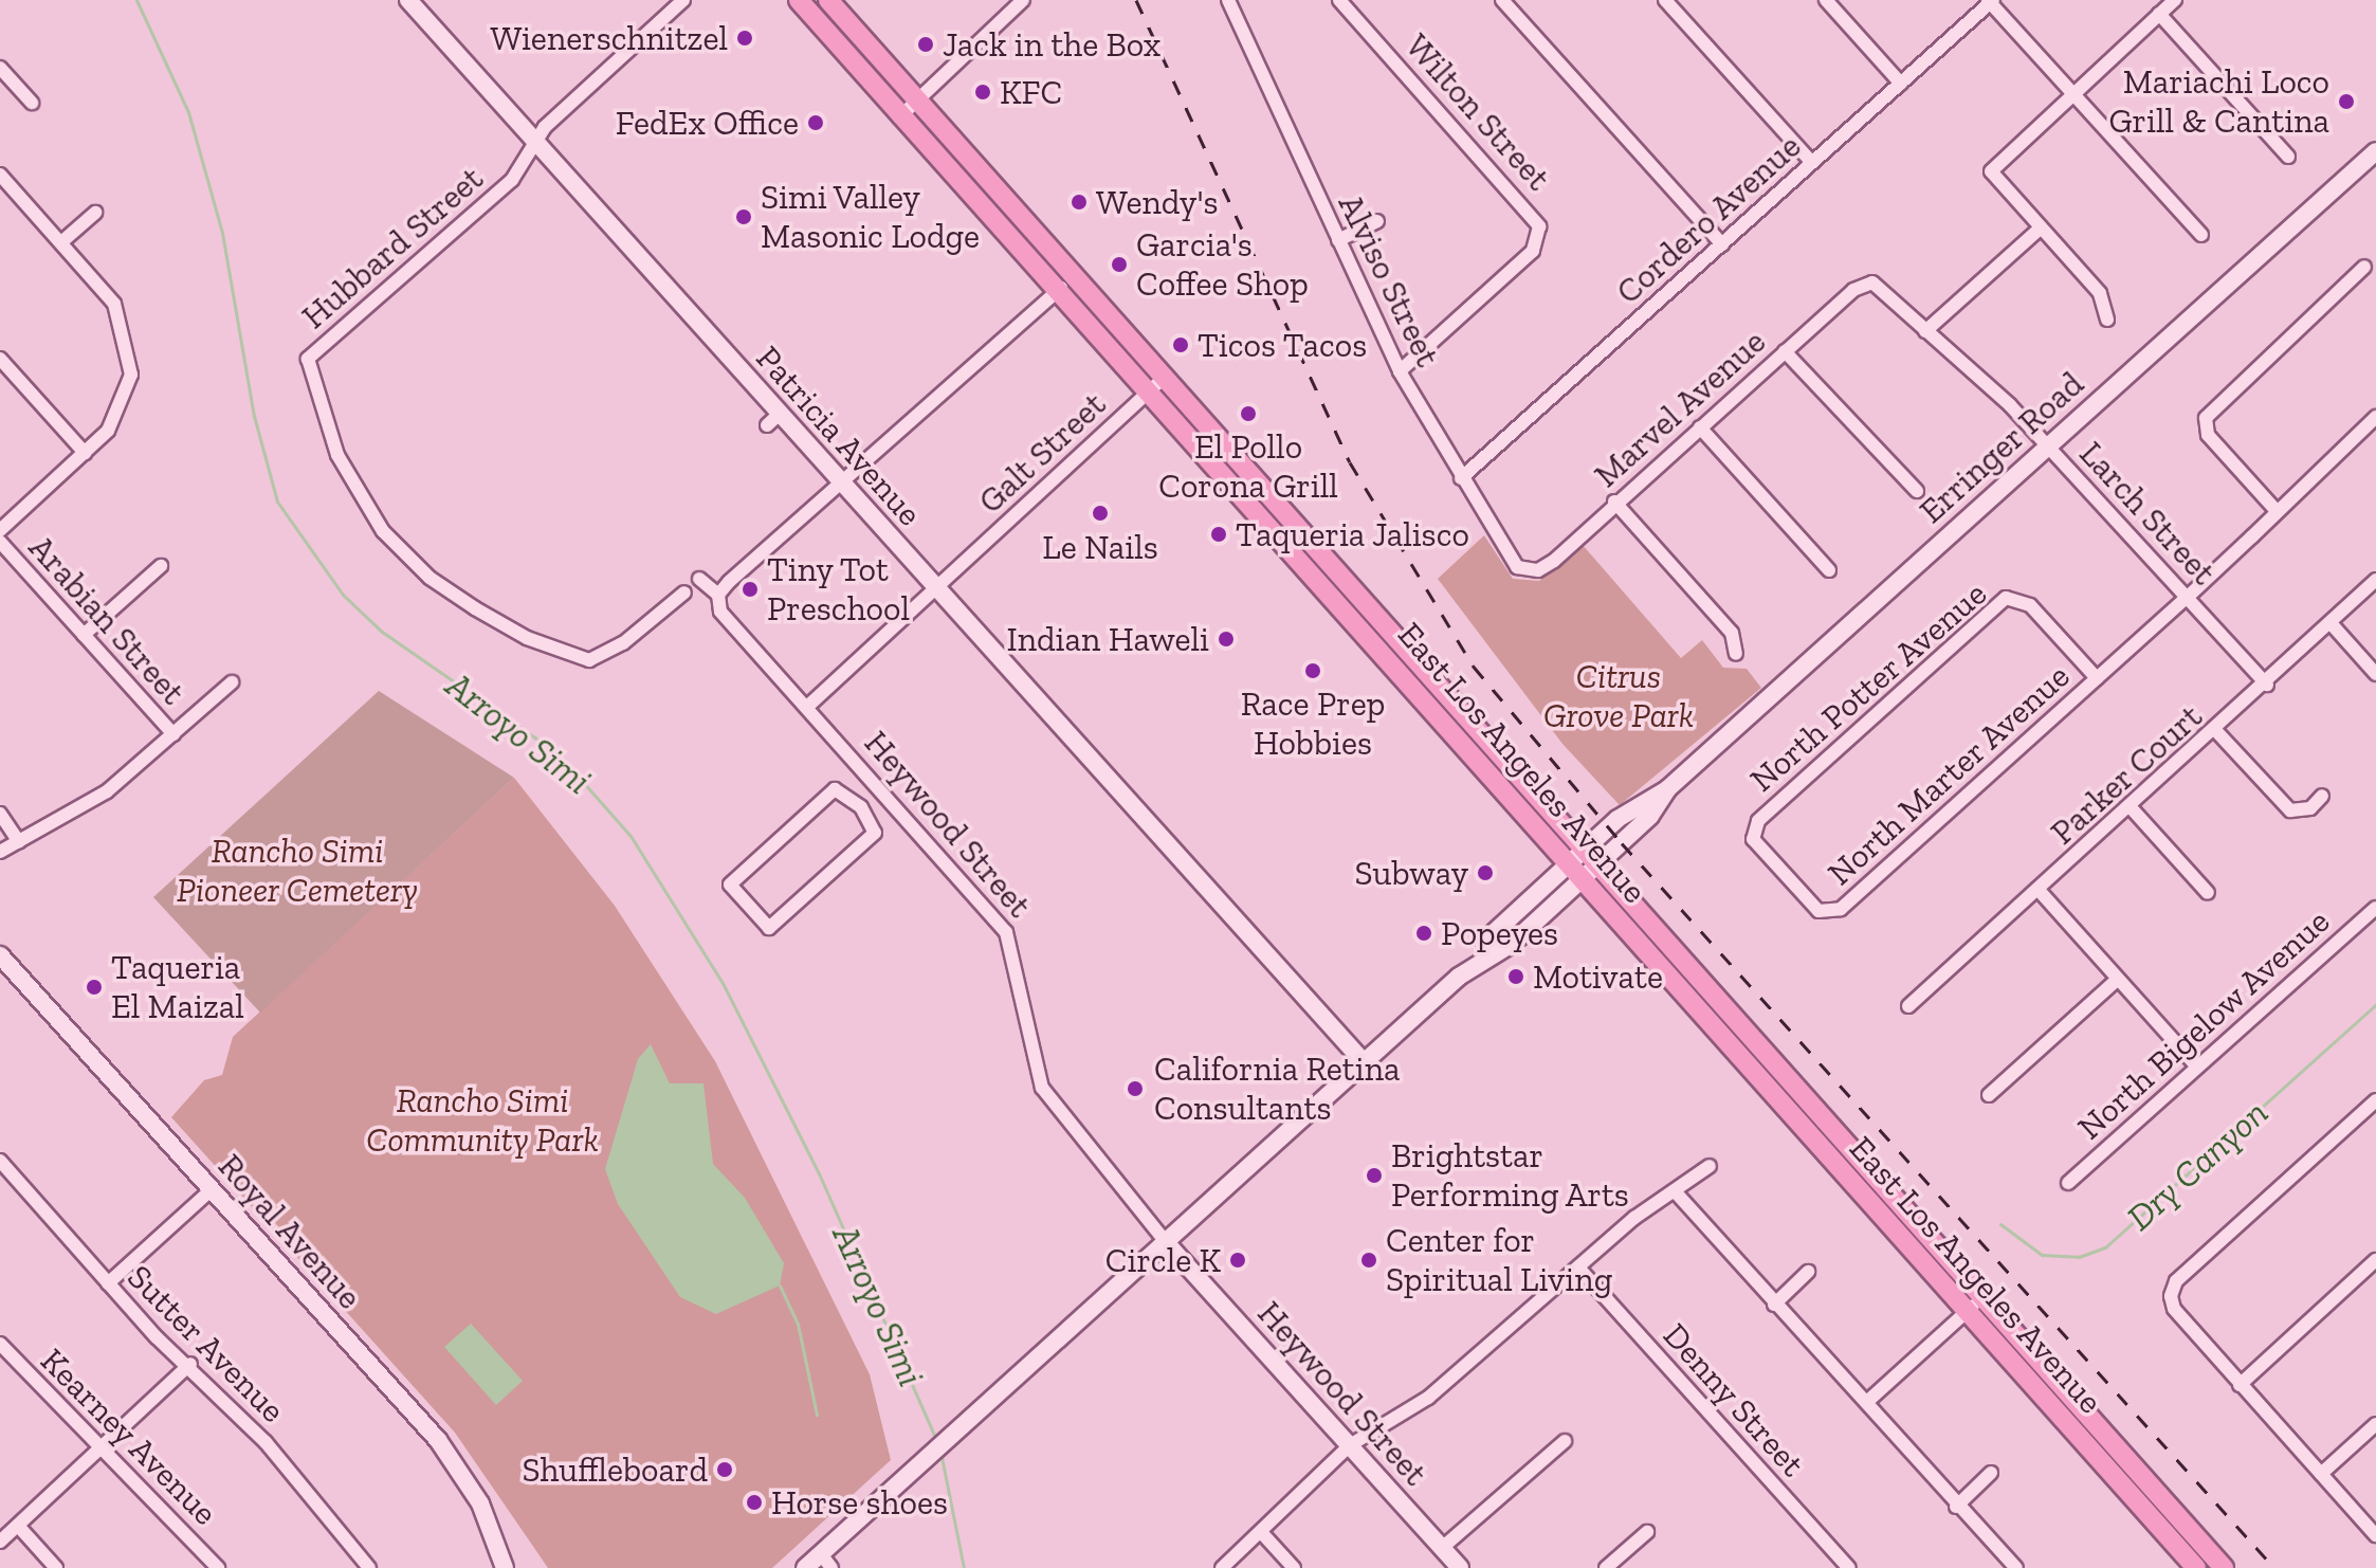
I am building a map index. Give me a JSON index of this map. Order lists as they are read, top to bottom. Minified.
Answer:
{"streets":{"main road":["Patricia Avenue","Erringer Road","East Los Angeles Avenue","Heywood Street","Royal Avenue"],"street":["Wilton Street","Cordero Avenue","Hubbard Street","Alviso Street","Marvel Avenue","Galt Street","Larch Street","Arabian Street","North Potter Avenue","North Marter Avenue","Parker Court","North Bigelow Avenue","Sutter Avenue","Denny Street","Kearney Avenue"]},"crossings":[["Wilton Street","Alviso Street"],["Cordero Avenue","Alviso Street"],["Hubbard Street","Patricia Avenue"],["Alviso Street","Marvel Avenue"],["Marvel Avenue","Larch Street"],["Patricia Avenue","Erringer Road"],["Patricia Avenue","Galt Street"],["Erringer Road","Larch Street"],["Erringer Road","East Los Angeles Avenue"],["Erringer Road","Heywood Street"],["Galt Street","East Los Angeles Avenue"],["Galt Street","Heywood Street"],["Larch Street","North Marter Avenue"],["Larch Street","Parker Court"],["North Potter Avenue","North Marter Avenue"]],"water":["Arroyo Simi","Dry Canyon"],"parks":["Citrus Grove Park","Rancho Simi Pioneer Cemetery","Rancho Simi Community Park"],"places":["Wienerschnitzel","Jack in the Box","KFC","Mariachi Loco Grill & Cantina","FedEx Office","Wendy's","Simi Valley Masonic Lodge","Garcia's Coffee Shop","Ticos Tacos","El Pollo Corona Grill","Le Nails","Taqueria Jalisco","Tiny Tot Preschool","Indian Haweli","Race Prep Hobbies","Subway","Popeyes","Motivate","Taqueria El Maizal","California Retina Consultants","Brightstar Performing Arts","Circle K","Center for Spiritual Living","Shuffleboard","Horse shoes"]}
